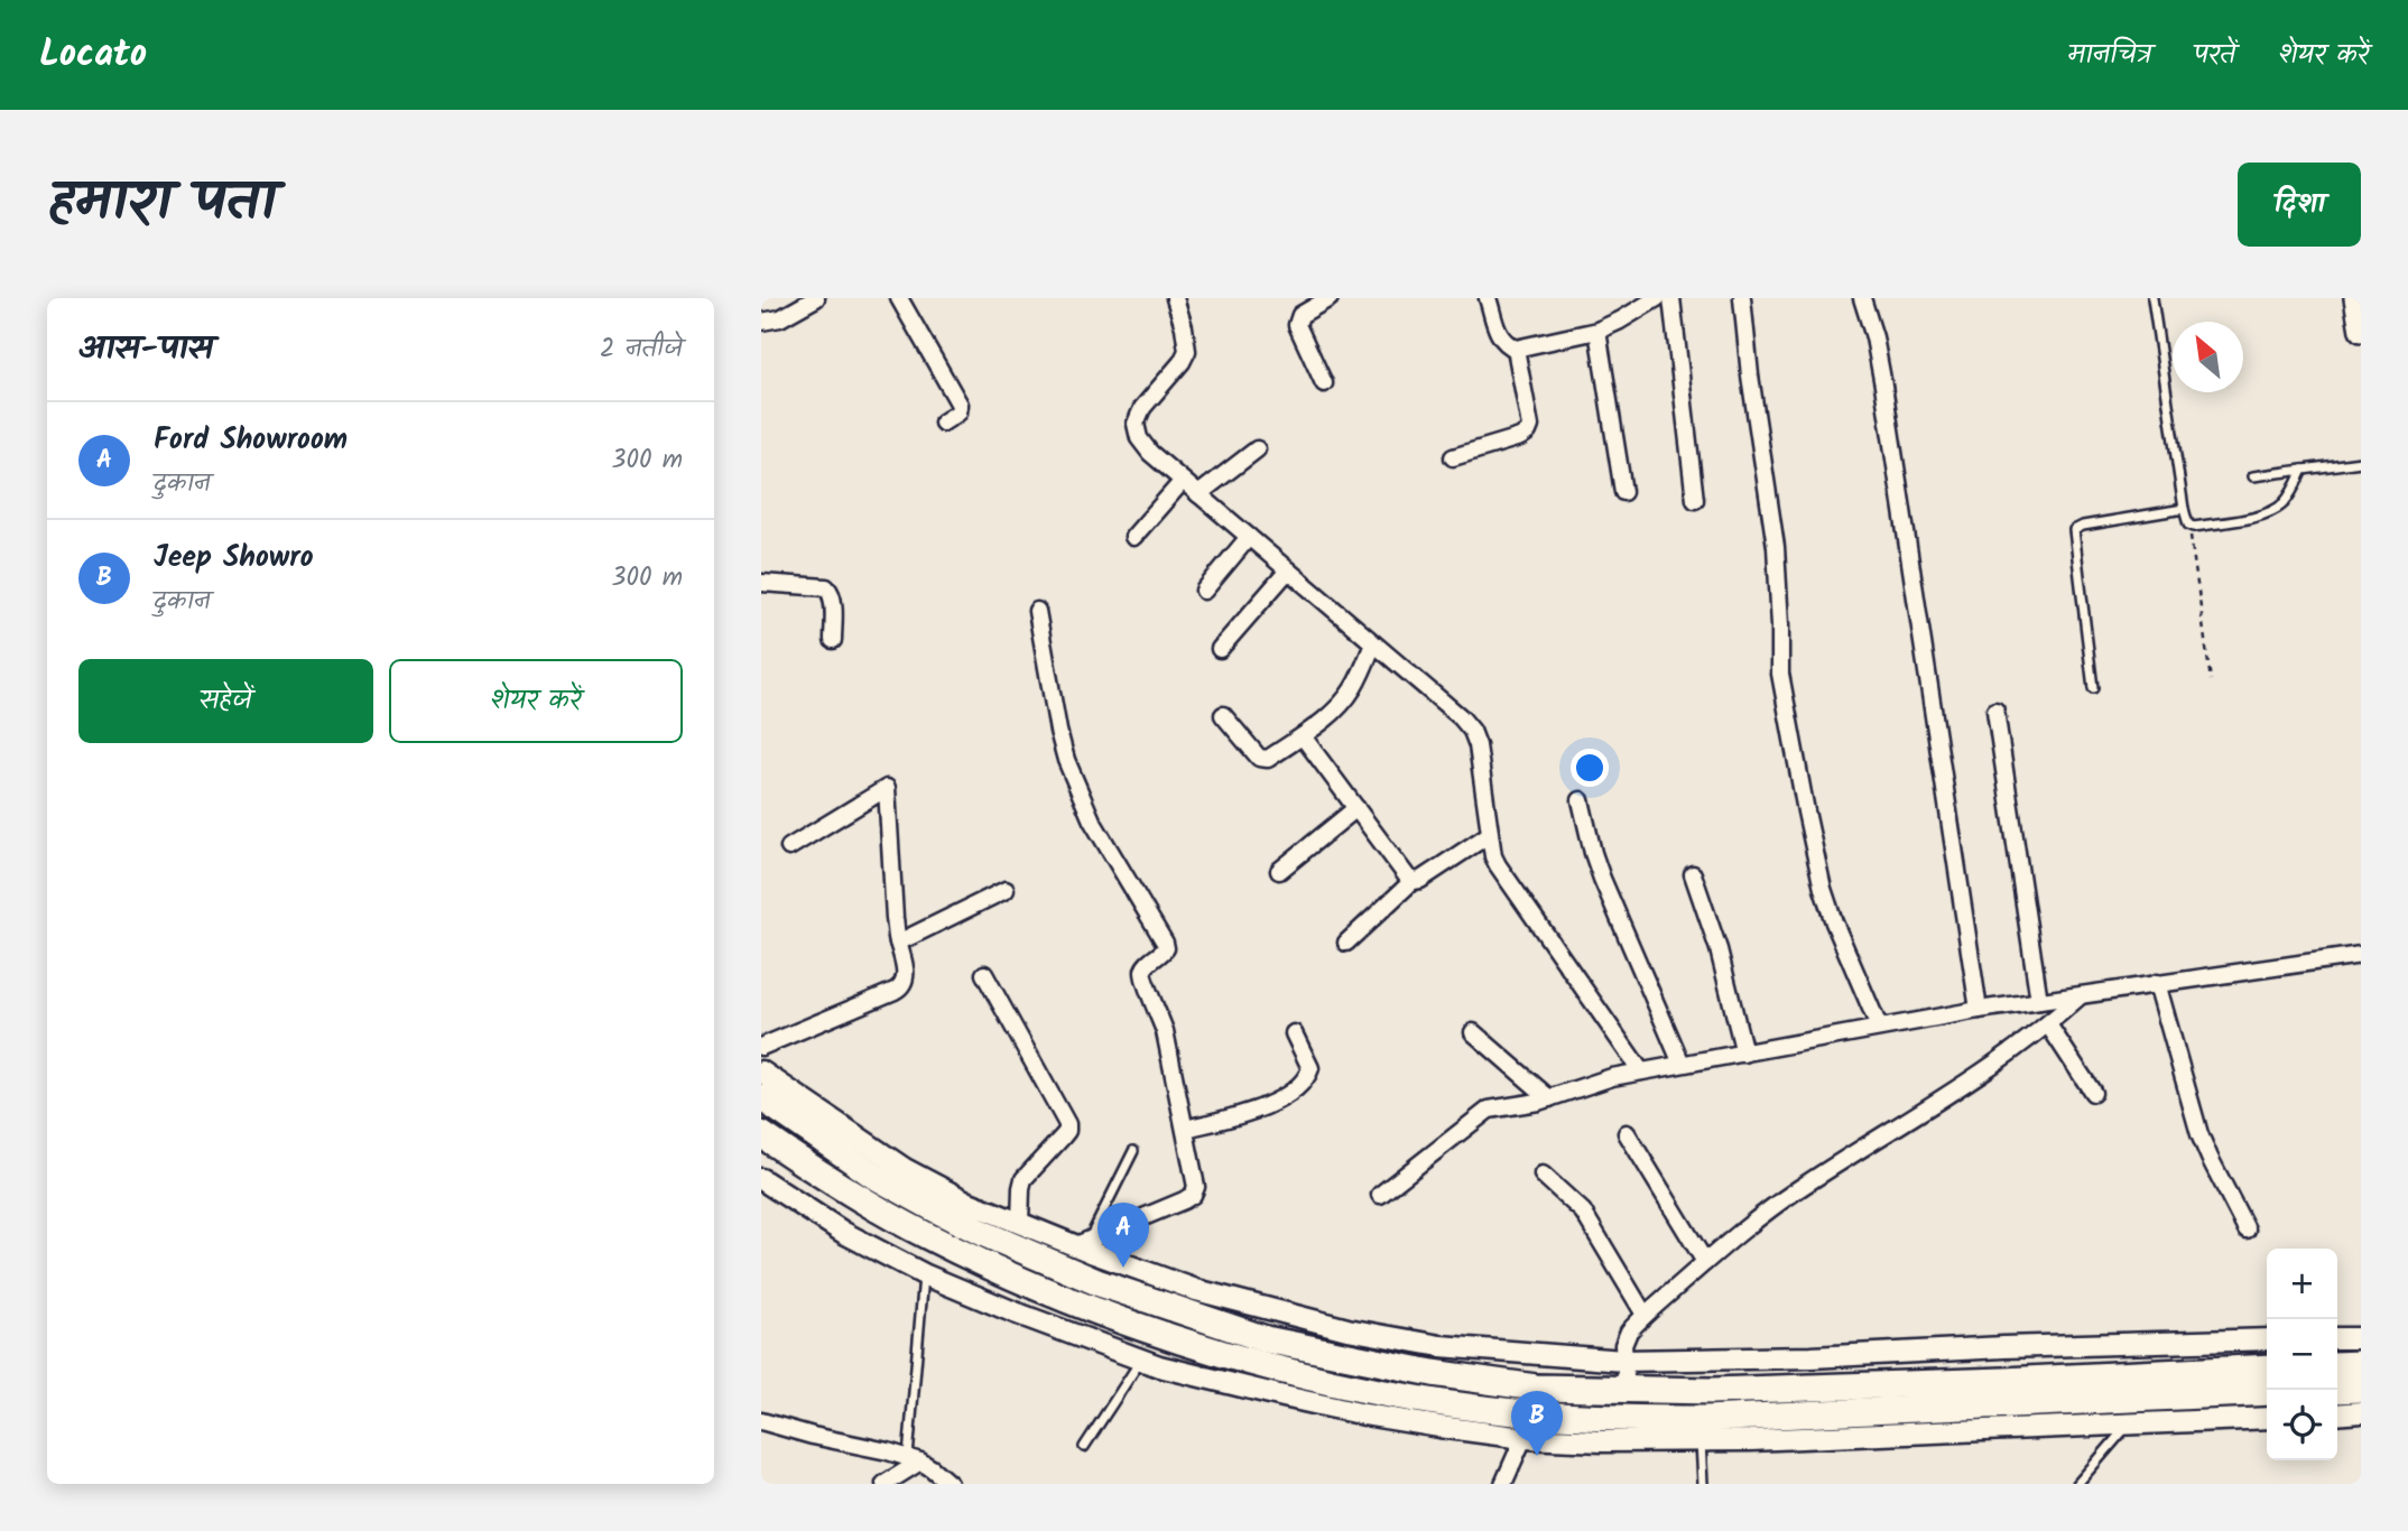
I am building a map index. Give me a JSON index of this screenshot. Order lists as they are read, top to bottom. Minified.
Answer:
{"north":"top left","page":{"header":"Locato","nav":["मानचित्र","परतें","शेयर करें"],"title":"हमारा पता","buttons":["दिशा",["सहेजें","शेयर करें"]],"heading":["आस-पास","2 नतीजे"],"list":[{"mark":"A","name":"Ford Showroom","note":"दुकान","value":"300 m"},{"mark":"B","name":"Jeep Showro","note":"दुकान","value":"300 m"}],"pins":["A","B"],"map_buttons":["+","−"]}}
